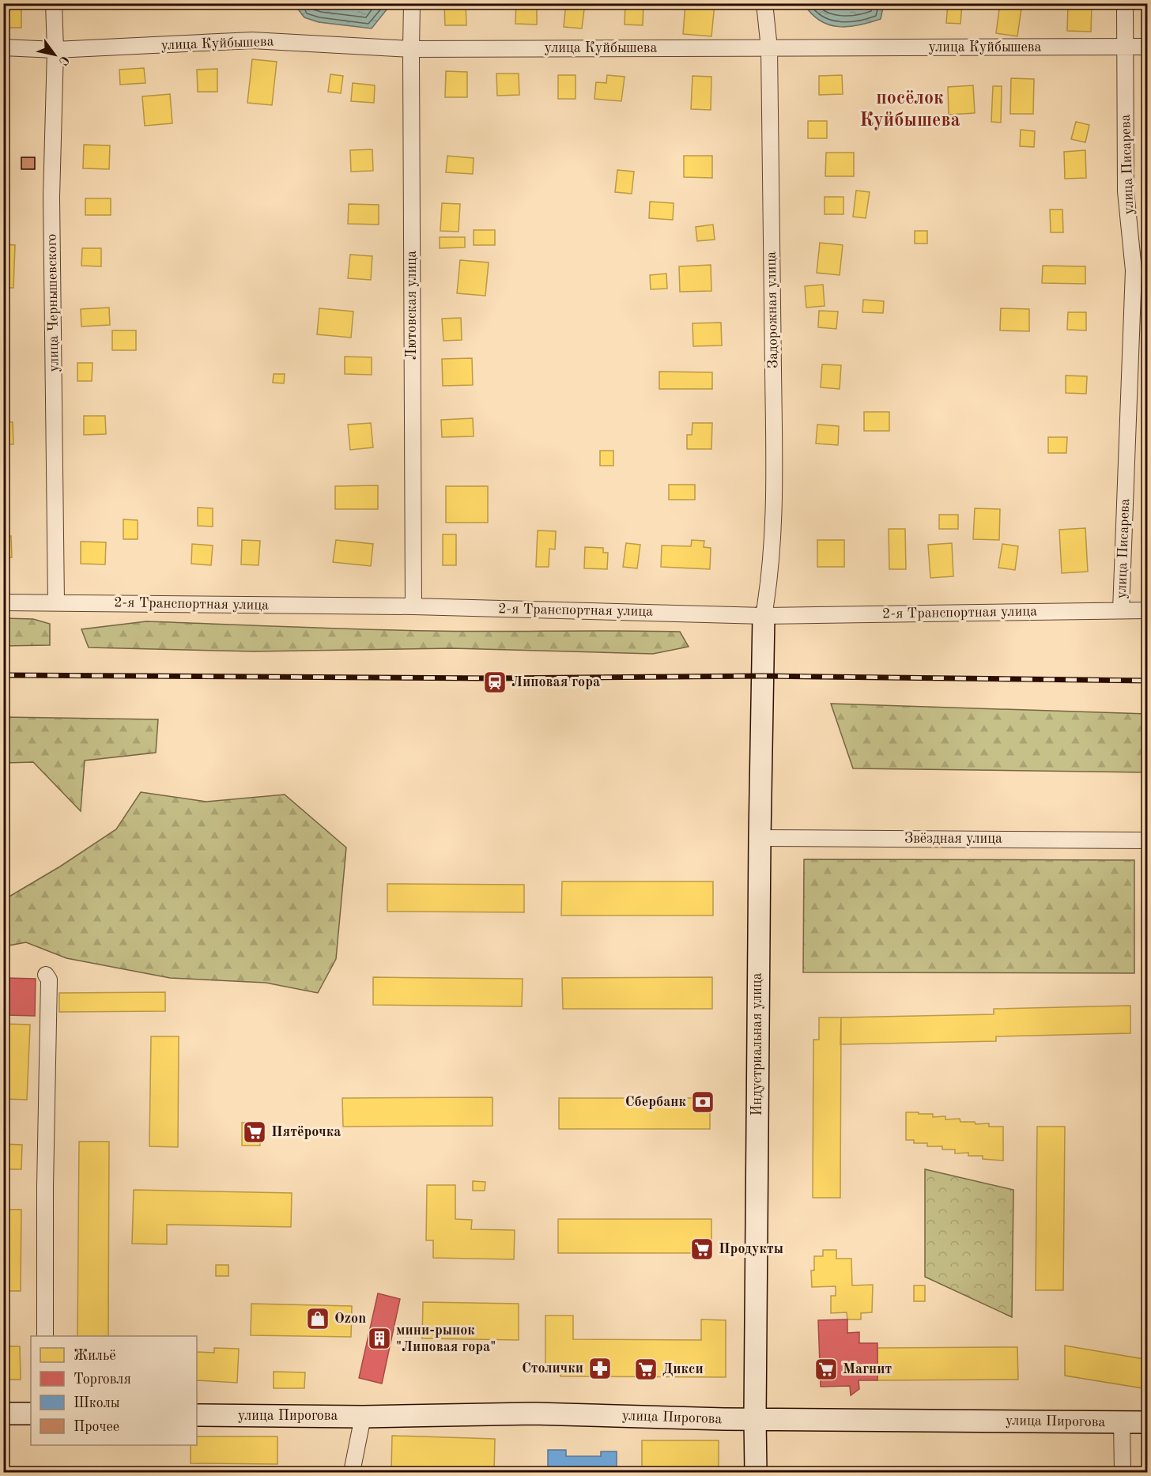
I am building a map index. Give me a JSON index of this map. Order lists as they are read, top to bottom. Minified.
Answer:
{"streets":{"street":["улица Куйбышева","улица Писарева","улица Чернышевского","Лютовская улица","Задорожная улица","2-я Транспортная улица","Звёздная улица","Индустриальная улица","улица Пирогова"]},"crossings":[["улица Куйбышева","улица Писарева"],["улица Куйбышева","улица Чернышевского"],["улица Куйбышева","Лютовская улица"],["улица Куйбышева","Задорожная улица"],["улица Писарева","2-я Транспортная улица"],["улица Чернышевского","2-я Транспортная улица"],["Лютовская улица","2-я Транспортная улица"],["Задорожная улица","2-я Транспортная улица"],["Задорожная улица","Индустриальная улица"],["2-я Транспортная улица","Индустриальная улица"],["Звёздная улица","Индустриальная улица"],["Индустриальная улица","улица Пирогова"]],"districts":["посёлок Куйбышева"],"places":{"station":["Липовая гора"],"bank":["Сбербанк"],"supermarket":["Пятёрочка","Продукты","Дикси","Магнит"],"shop":["Ozon"],"building":["мини-рынок \"Липовая гора\""],"pharmacy":["Столички"]},"legend":["Жильё","Торговля","Школы","Прочее"],"north":"bottom right"}
